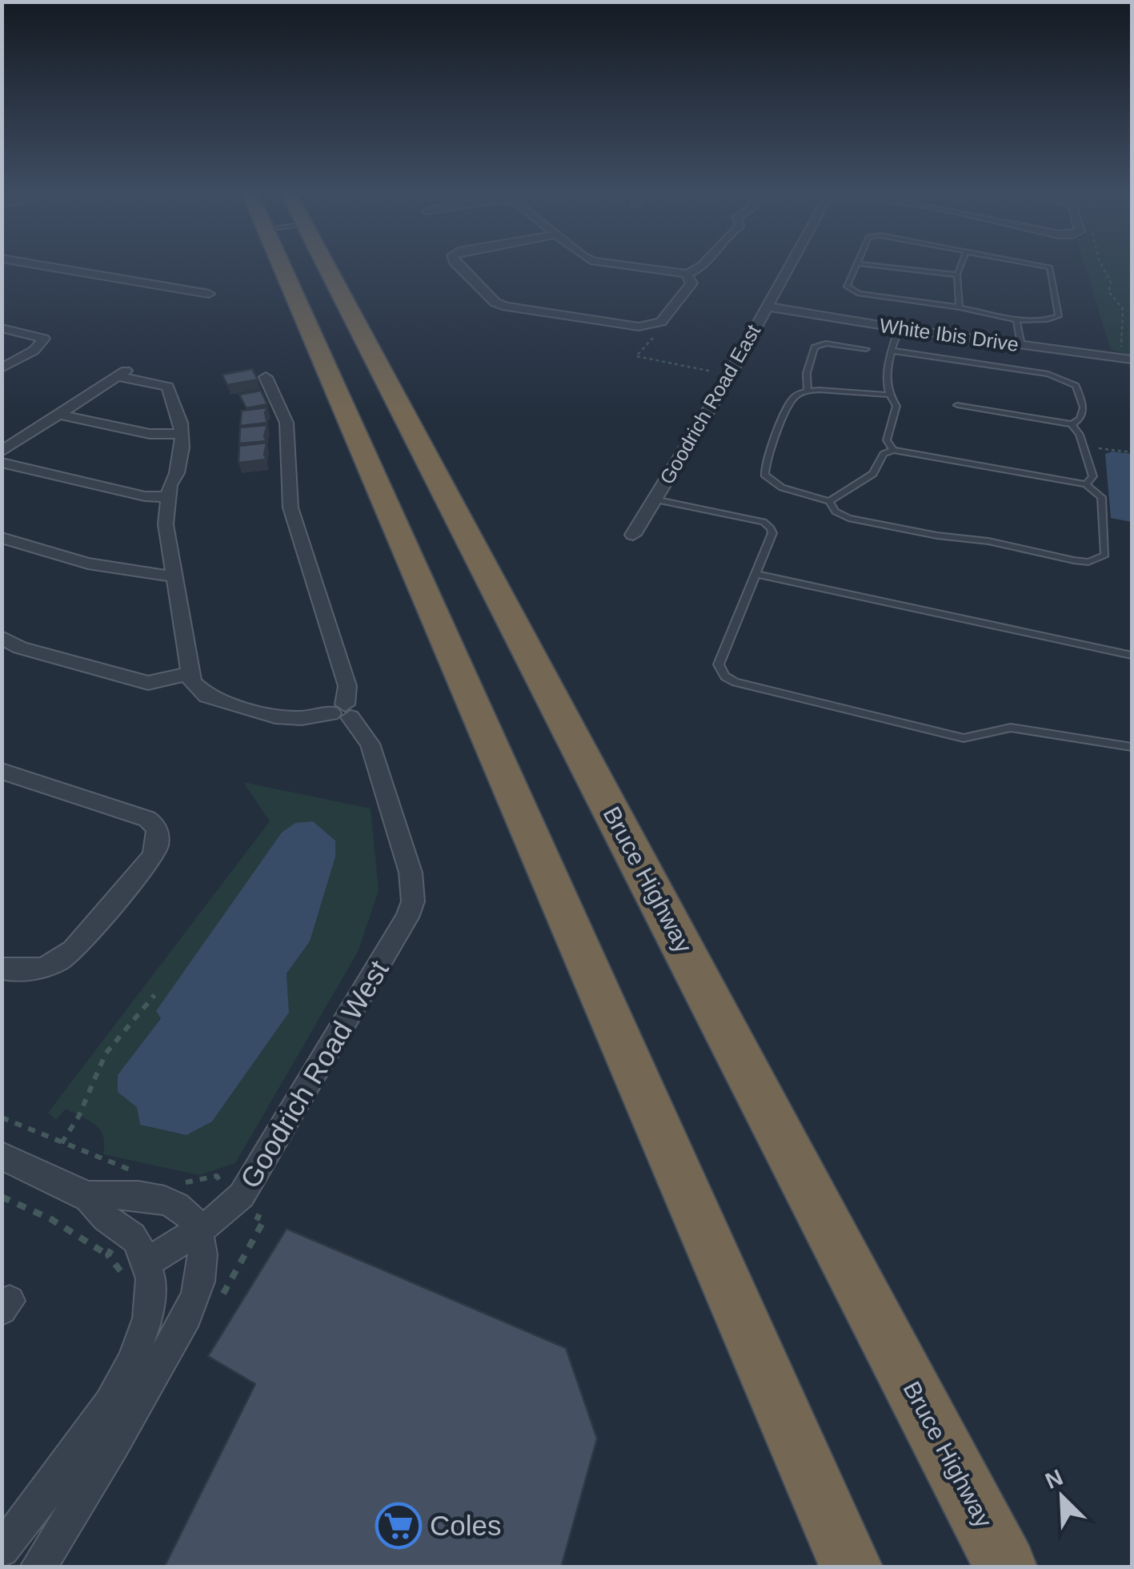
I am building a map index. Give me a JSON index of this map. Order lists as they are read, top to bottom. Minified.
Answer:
{"streets":{"highway":["Bruce Highway"],"street":["White Ibis Drive","Goodrich Road East","Goodrich Road West"]},"crossings":[["White Ibis Drive","Goodrich Road East"]],"places":{"supermarket":["Coles"]},"north":"top left"}
